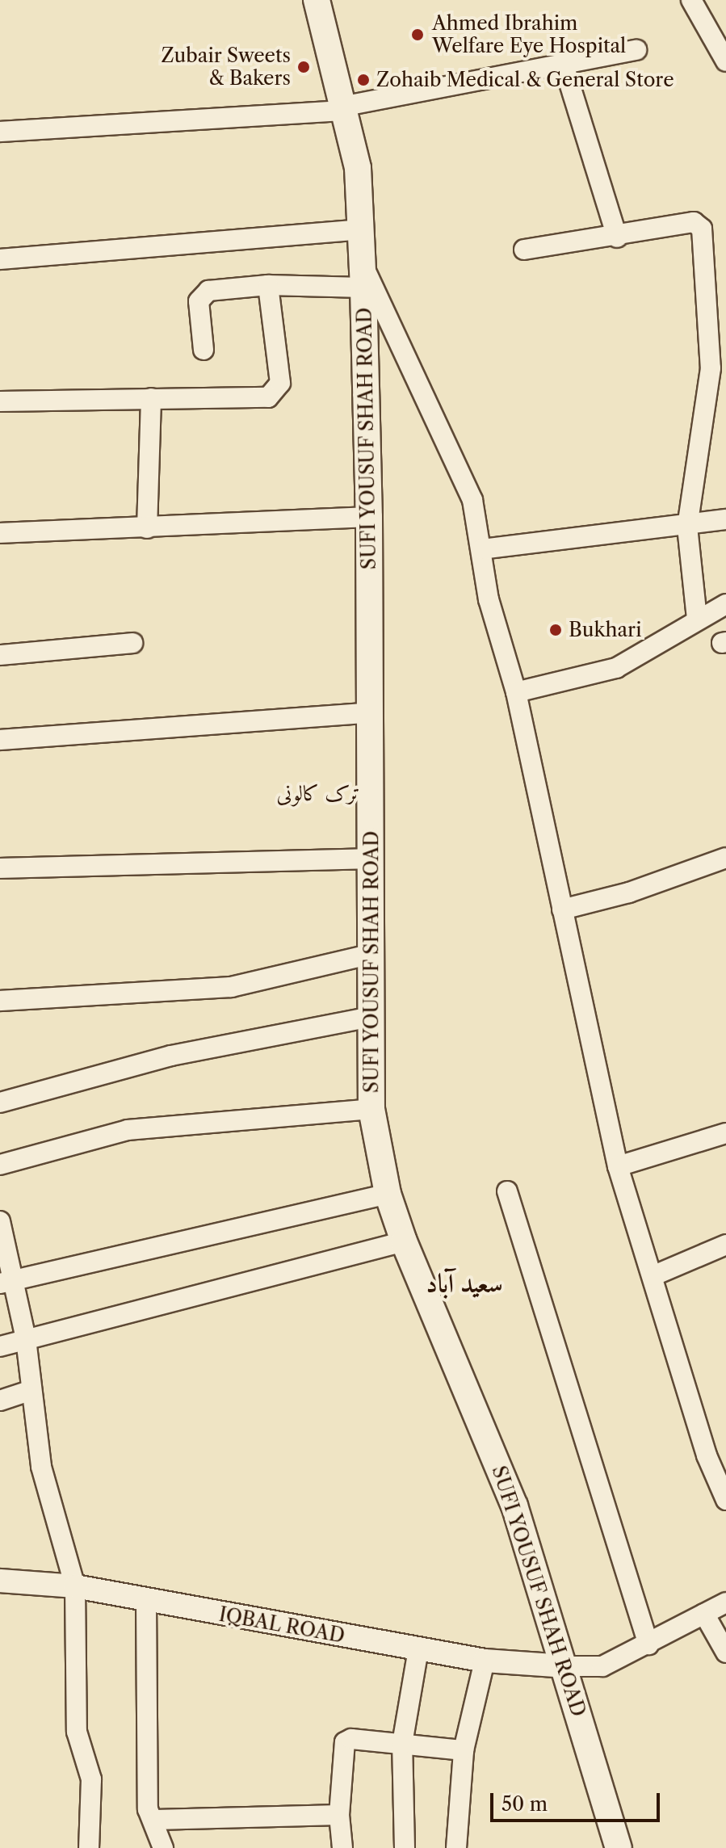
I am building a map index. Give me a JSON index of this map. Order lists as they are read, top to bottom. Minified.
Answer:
{"streets":{"main road":["SUFI YOUSUF SHAH ROAD"],"street":["IQBAL ROAD"]},"crossings":[["SUFI YOUSUF SHAH ROAD","IQBAL ROAD"]],"districts":["ترک کالونی","سعید آباد"],"places":["Ahmed Ibrahim Welfare Eye Hospital","Zubair Sweets & Bakers","Zohaib Medical & General Store","Bukhari"],"scale_bar":"50 m"}
